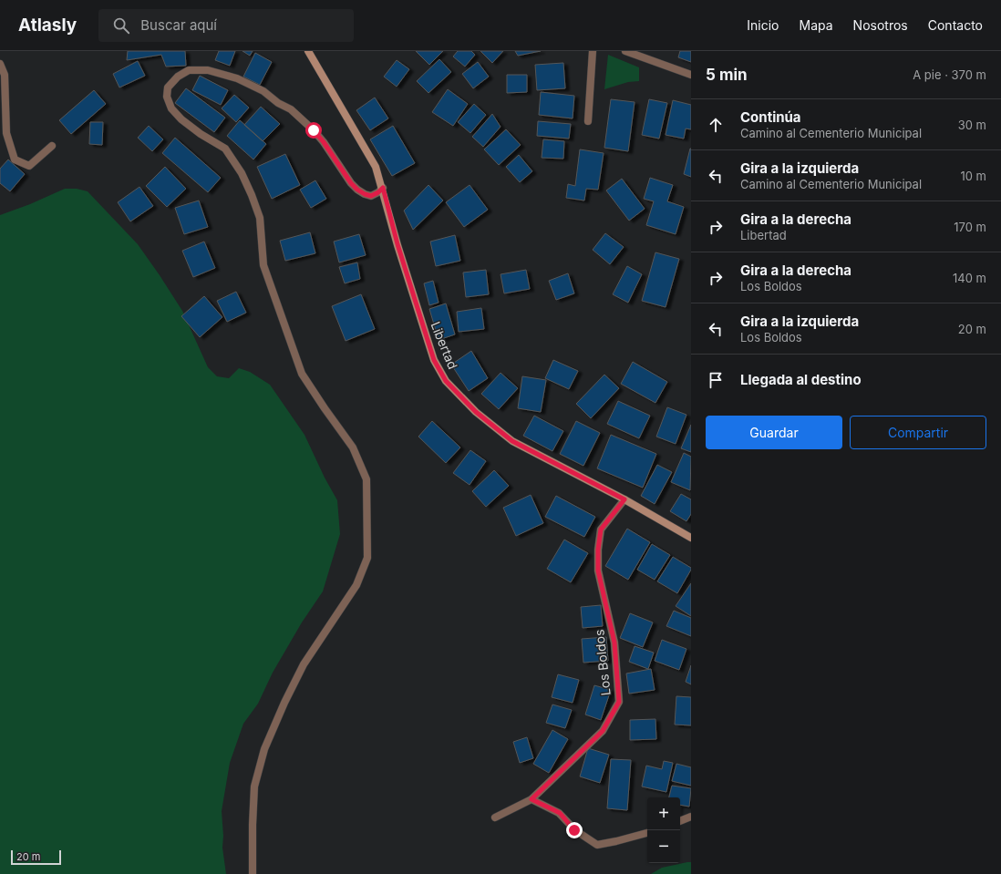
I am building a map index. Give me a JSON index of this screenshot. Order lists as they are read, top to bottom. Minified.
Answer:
{"streets":{"street":["Libertad","Los Boldos"]},"crossings":[["Libertad","Los Boldos"]],"scale_bar":"20 m","page":{"header":"Atlasly","search":"Buscar aquí","nav":["Inicio","Mapa","Nosotros","Contacto"],"heading":["5 min","A pie · 370 m"],"list":[["Continúa","Camino al Cementerio Municipal","30 m"],["Gira a la izquierda","Camino al Cementerio Municipal","10 m"],["Gira a la derecha","Libertad","170 m"],["Gira a la derecha","Los Boldos","140 m"],["Gira a la izquierda","Los Boldos","20 m"],"Llegada al destino"],"buttons":["Guardar","Compartir"],"map_buttons":["+","−"],"scale":"20 m"}}
